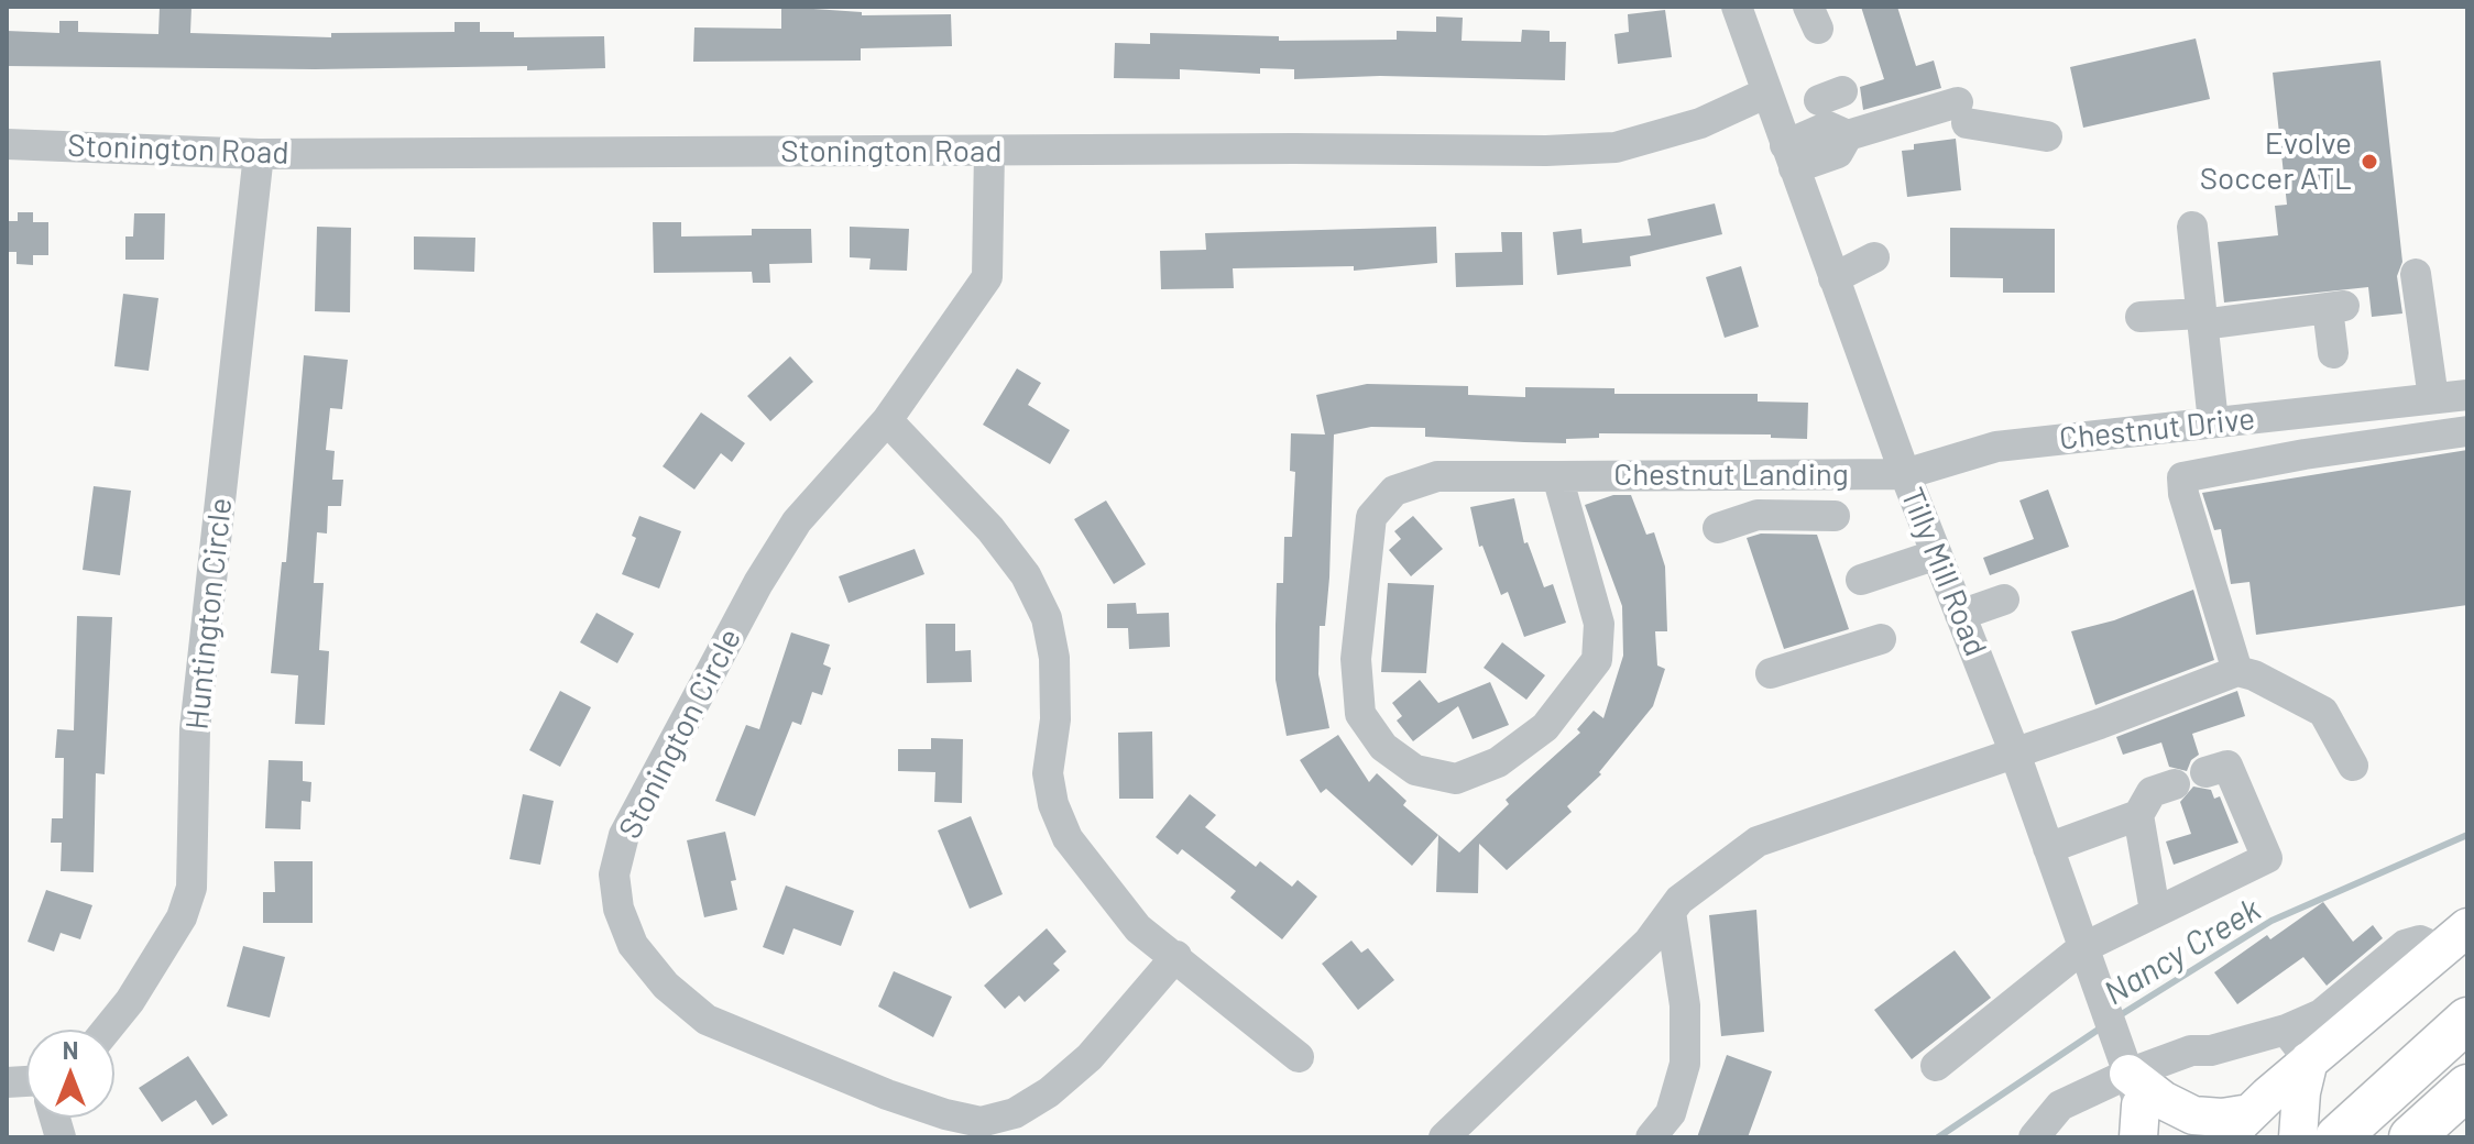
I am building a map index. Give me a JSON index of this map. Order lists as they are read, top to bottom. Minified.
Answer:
{"streets":{"street":["Stonington Road","Chestnut Drive","Chestnut Landing","Tilly Mill Road","Huntington Circle","Stonington Circle"]},"crossings":[["Stonington Road","Tilly Mill Road"],["Stonington Road","Huntington Circle"],["Stonington Road","Stonington Circle"],["Chestnut Drive","Chestnut Landing"],["Chestnut Drive","Tilly Mill Road"],["Chestnut Landing","Tilly Mill Road"]],"water":["Nancy Creek"],"places":["Evolve Soccer ATL"],"north":"top"}
